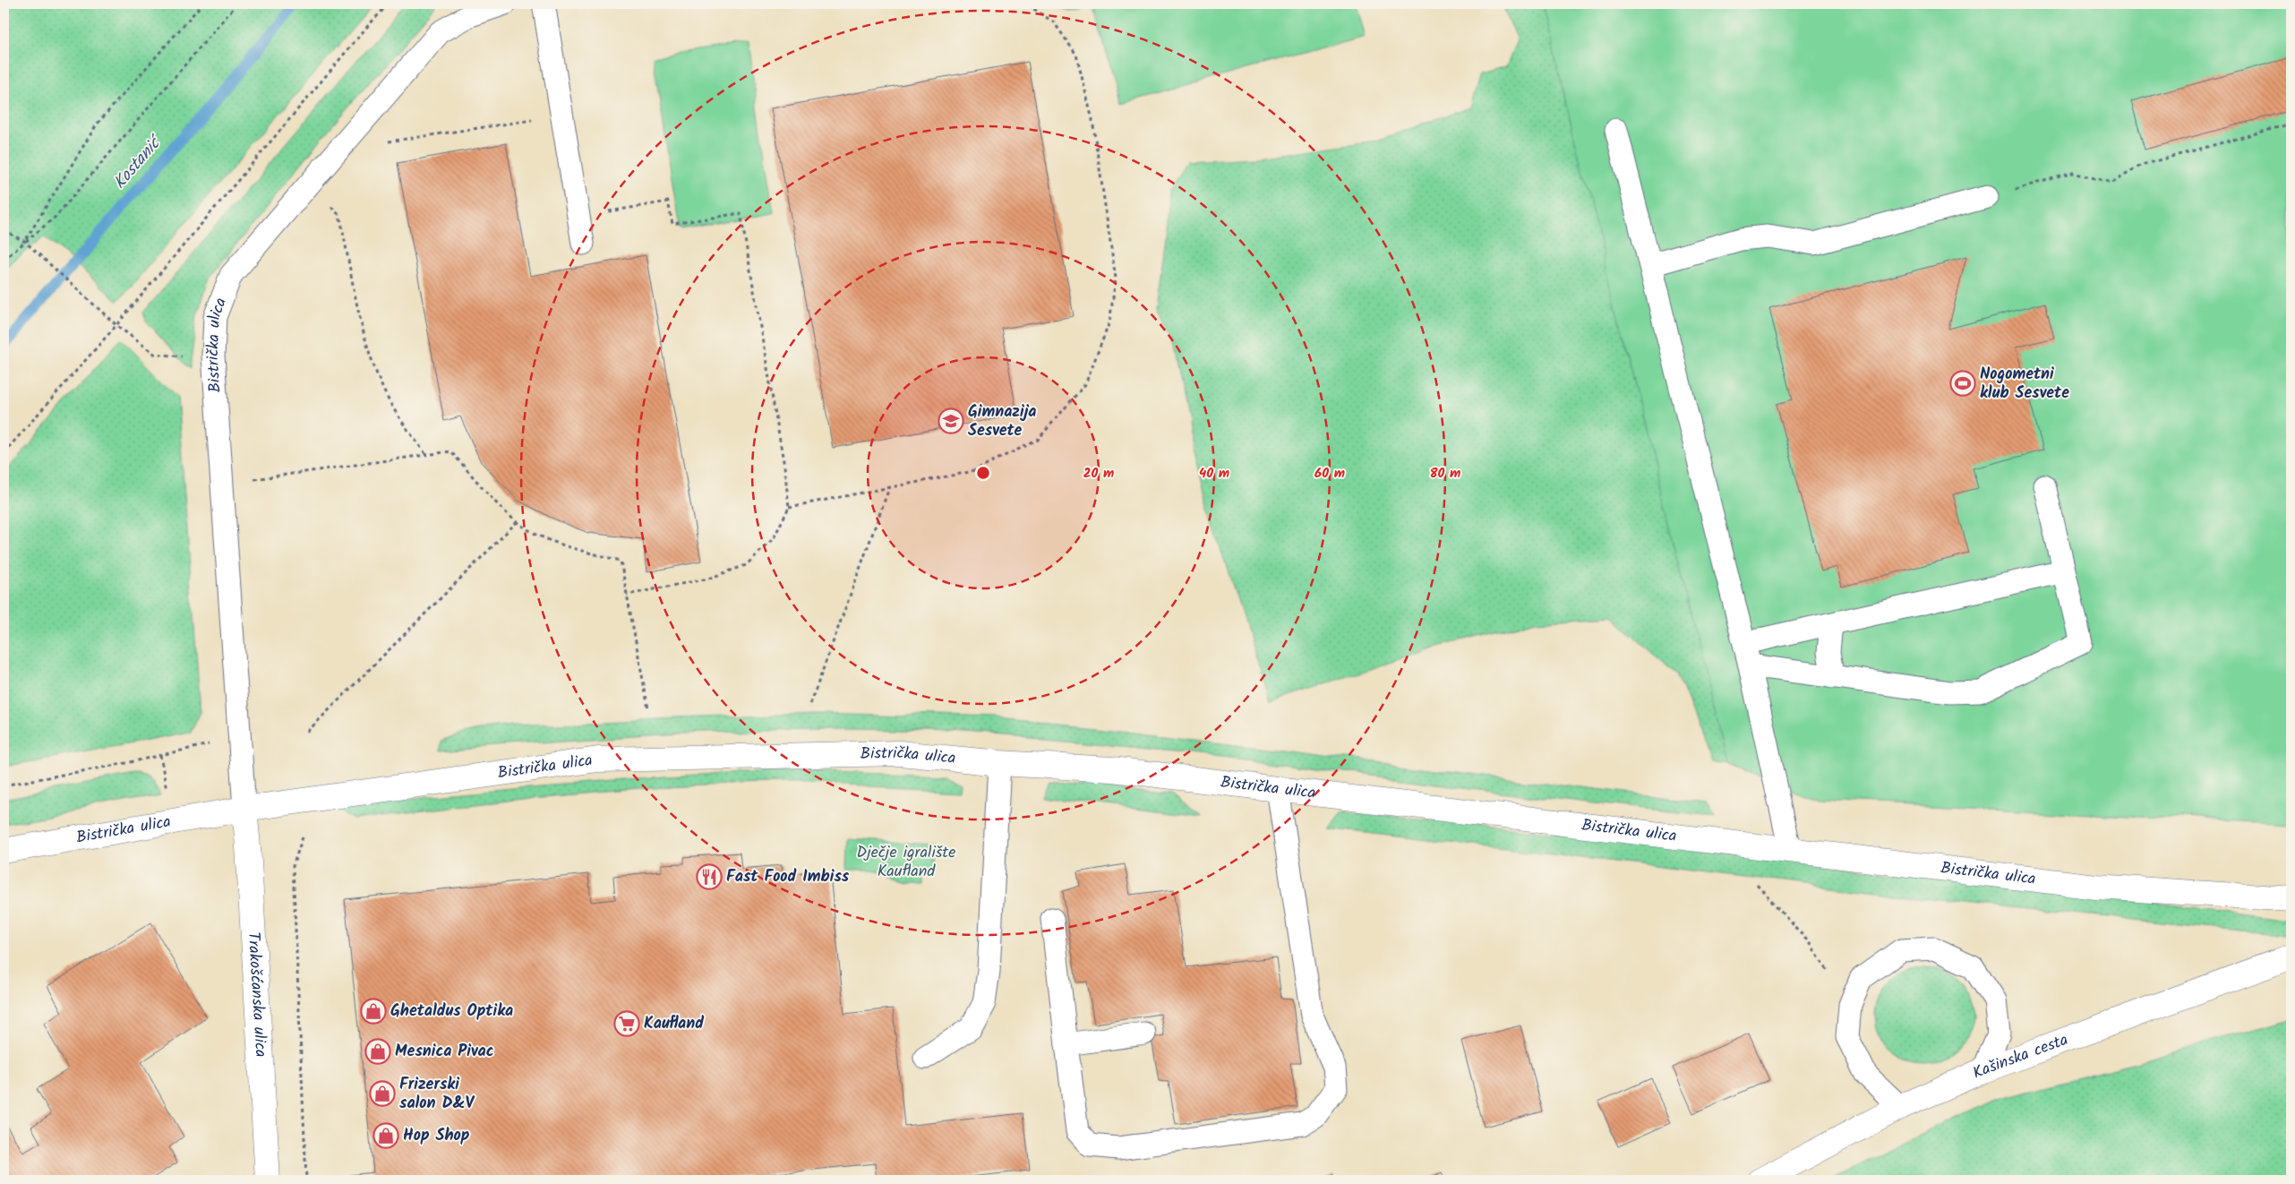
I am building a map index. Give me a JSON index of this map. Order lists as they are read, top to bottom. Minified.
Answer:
{"streets":{"main road":["Bistrička ulica","Trakošćanska ulica","Kašinska cesta"]},"crossings":[["Bistrička ulica","Trakošćanska ulica"]],"water":["Kostanić"],"parks":["Dječje igralište Kaufland"],"places":{"sports":["Nogometni klub Sesvete"],"school or university":["Gimnazija Sesvete"],"restaurant":["Fast Food Imbiss"],"shop":["Ghetaldus Optika","Mesnica Pivac","Frizerski salon D&V","Hop Shop"],"supermarket":["Kaufland"]},"rings":["20 m","40 m","60 m","80 m"]}
